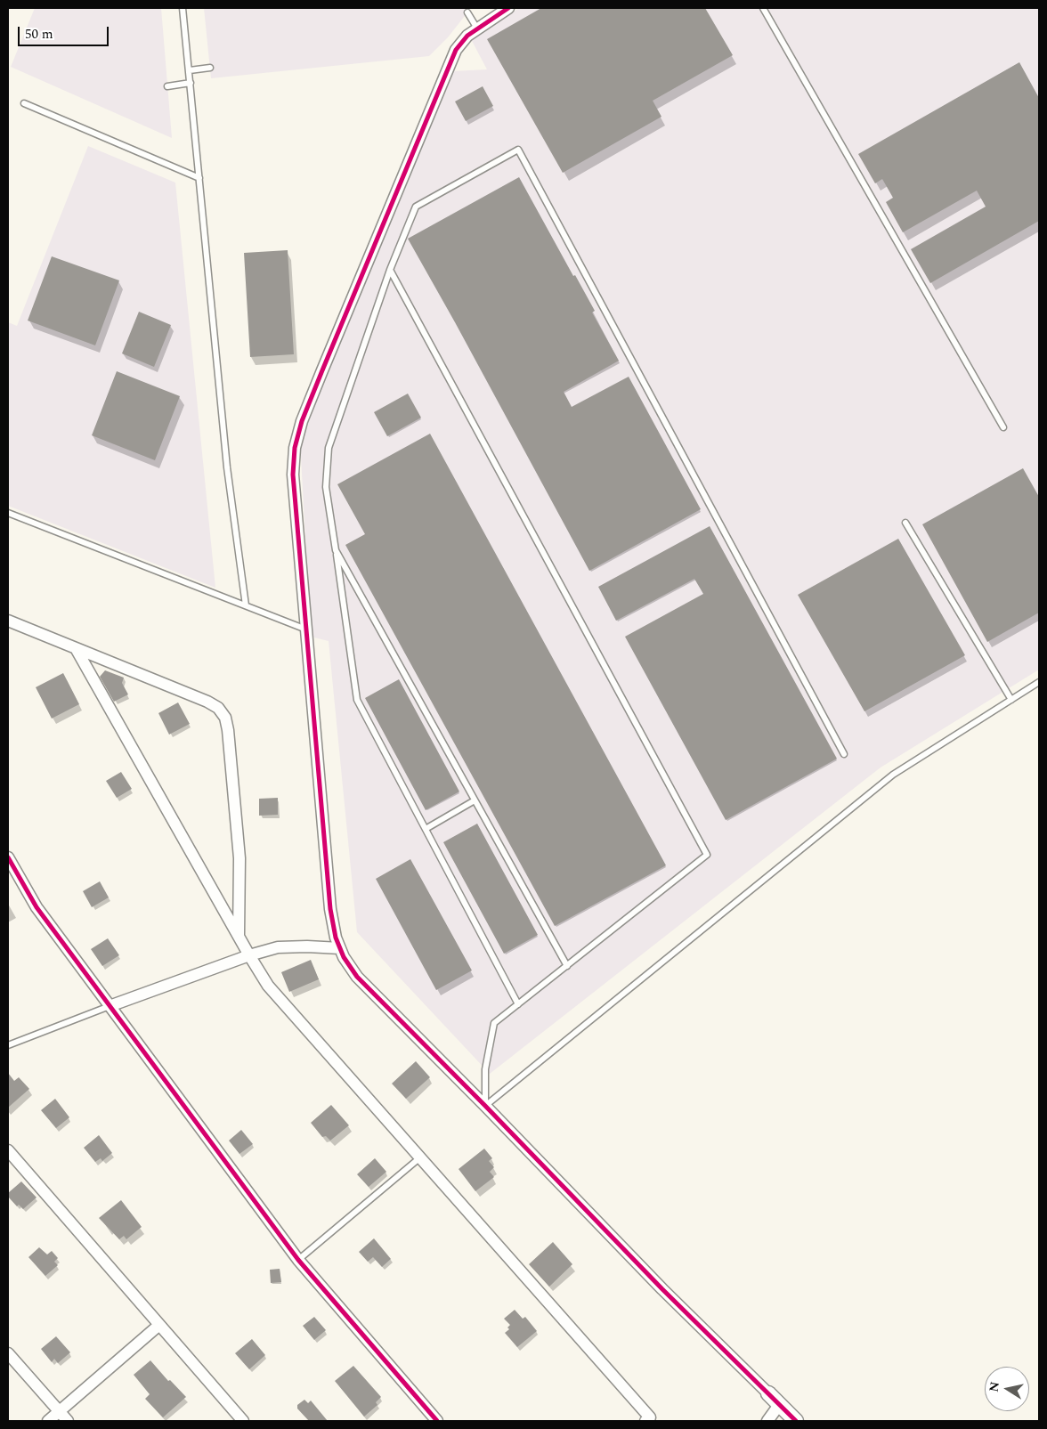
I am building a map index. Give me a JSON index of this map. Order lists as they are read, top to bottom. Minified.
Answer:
{"scale_bar":"50 m","north":"left"}
